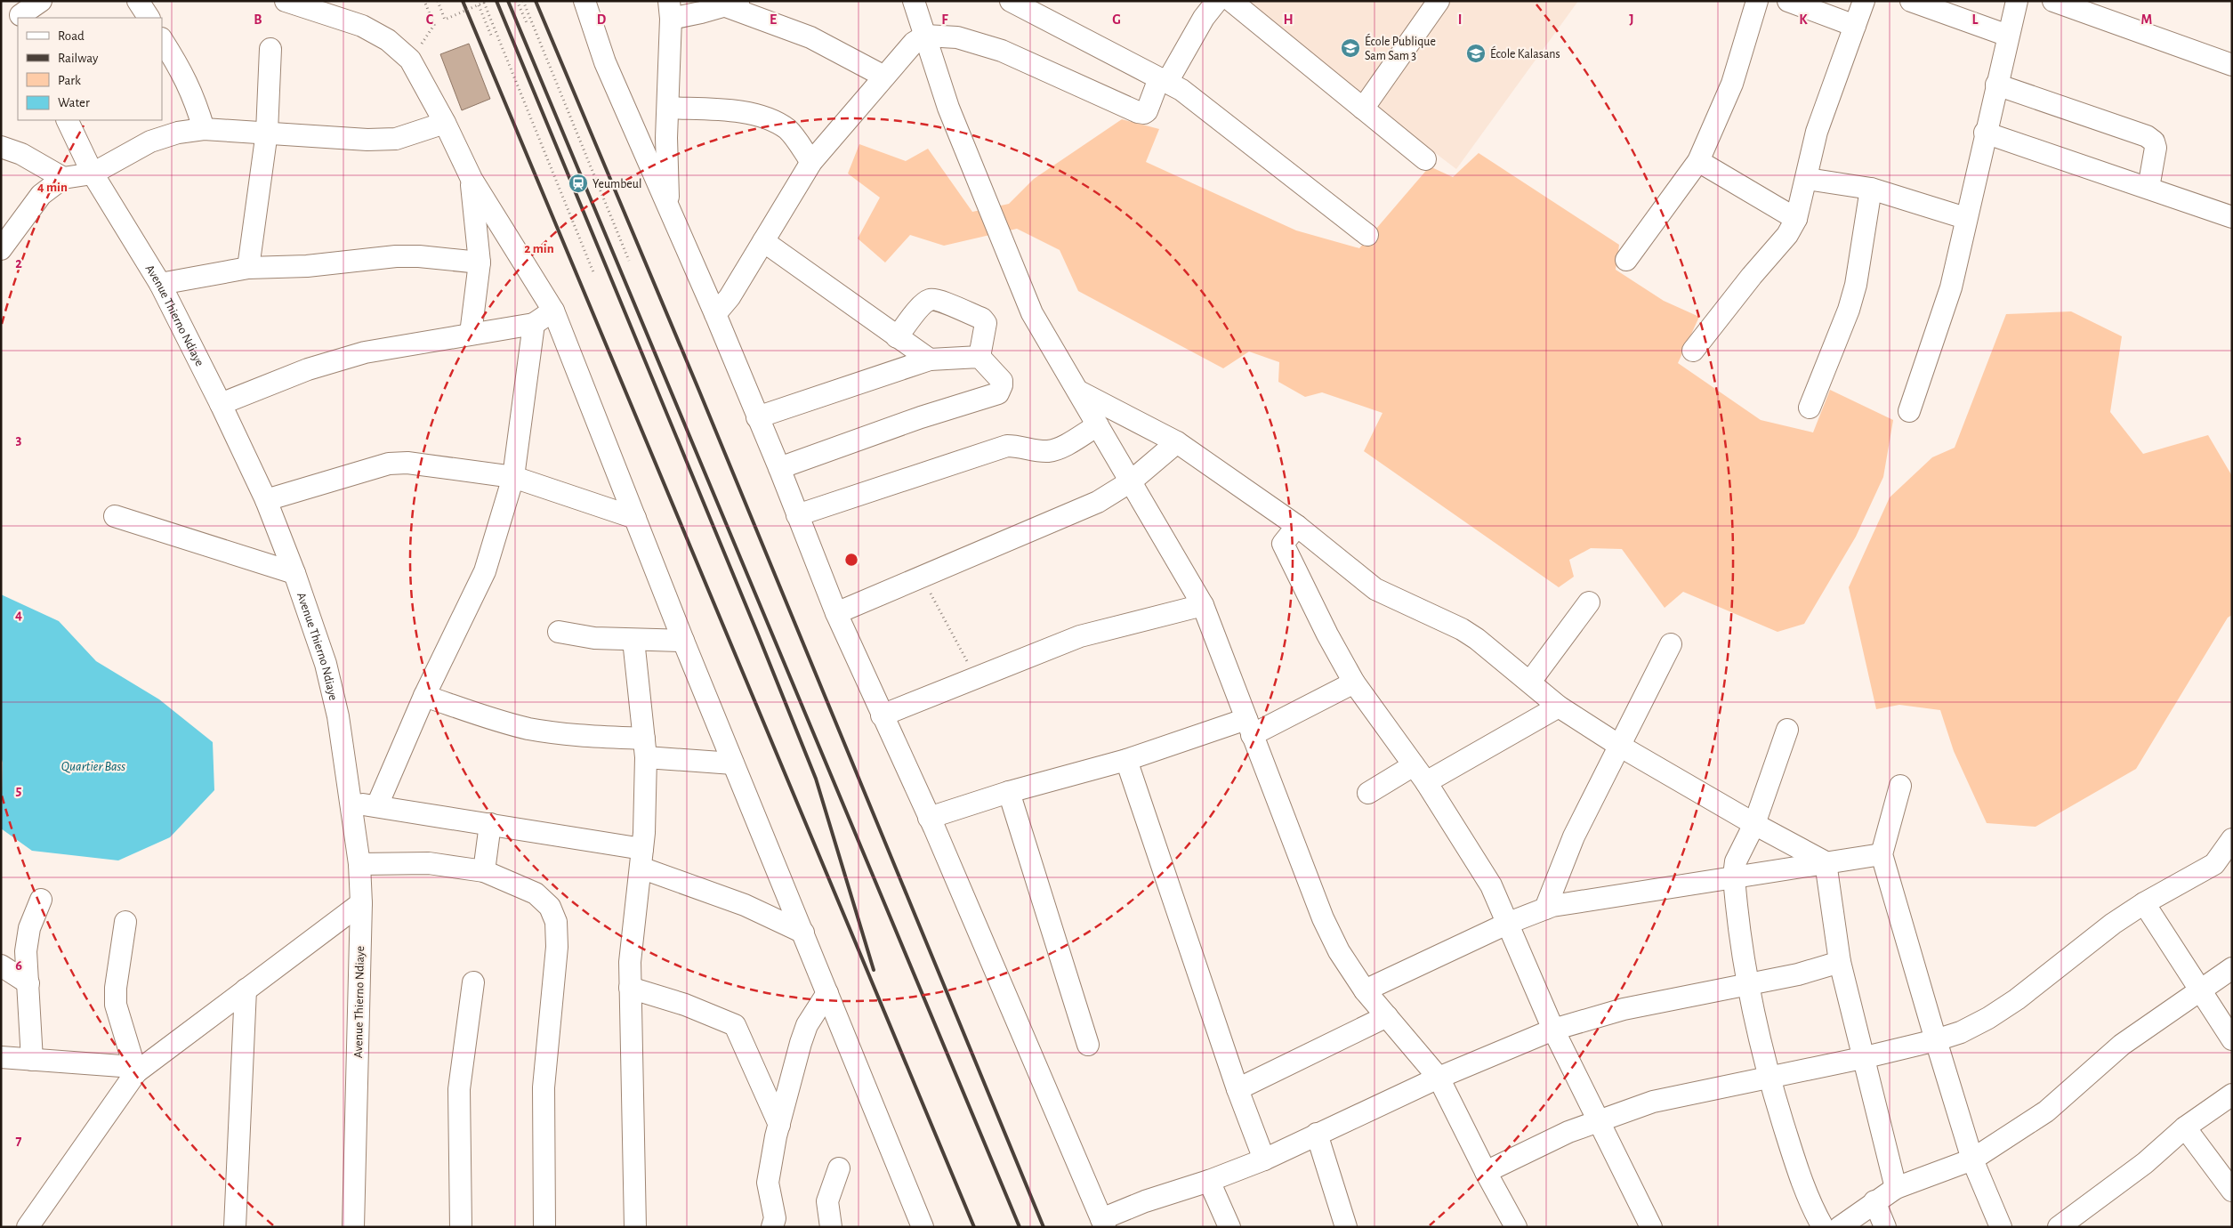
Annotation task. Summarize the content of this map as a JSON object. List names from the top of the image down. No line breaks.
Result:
{"streets":{"street":["Avenue Thierno Ndiaye"]},"water":["Quartier Bass"],"places":{"school or university":["École Publique Sam Sam 3","École Kalasans"],"station":["Yeumbeul"]},"legend":["Road","Railway","Park","Water"],"grid":{"columns":["B","C","D","E","F","G","H","I","J","K","L","M"],"rows":["2","3","4","5","6","7"]},"rings":["4 min","2 min"]}
